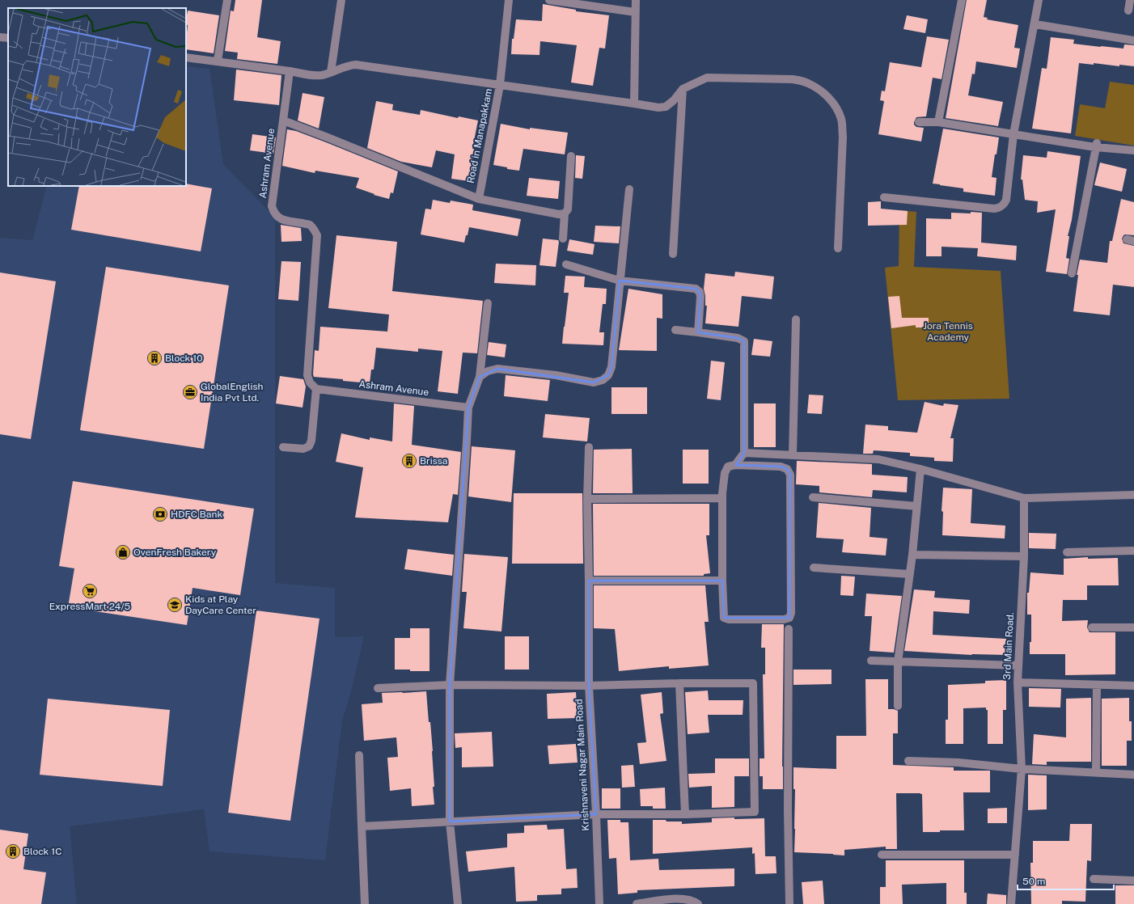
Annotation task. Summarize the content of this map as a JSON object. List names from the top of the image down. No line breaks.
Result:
{"streets":{"street":["Road in Manapakkam","Ashram Avenue","3rd Main Road.","Krishnaveni Nagar Main Road"]},"crossings":[["Road in Manapakkam","Ashram Avenue"]],"parks":["Jora Tennis Academy"],"places":{"building":["Block 10","Brissa","Block 1C"],"office":["GlobalEnglish India Pvt Ltd."],"bank":["HDFC Bank"],"shop":["OvenFresh Bakery"],"supermarket":["ExpressMart 24/5"],"school or university":["Kids at Play DayCare Center"]},"scale_bar":"50 m"}
